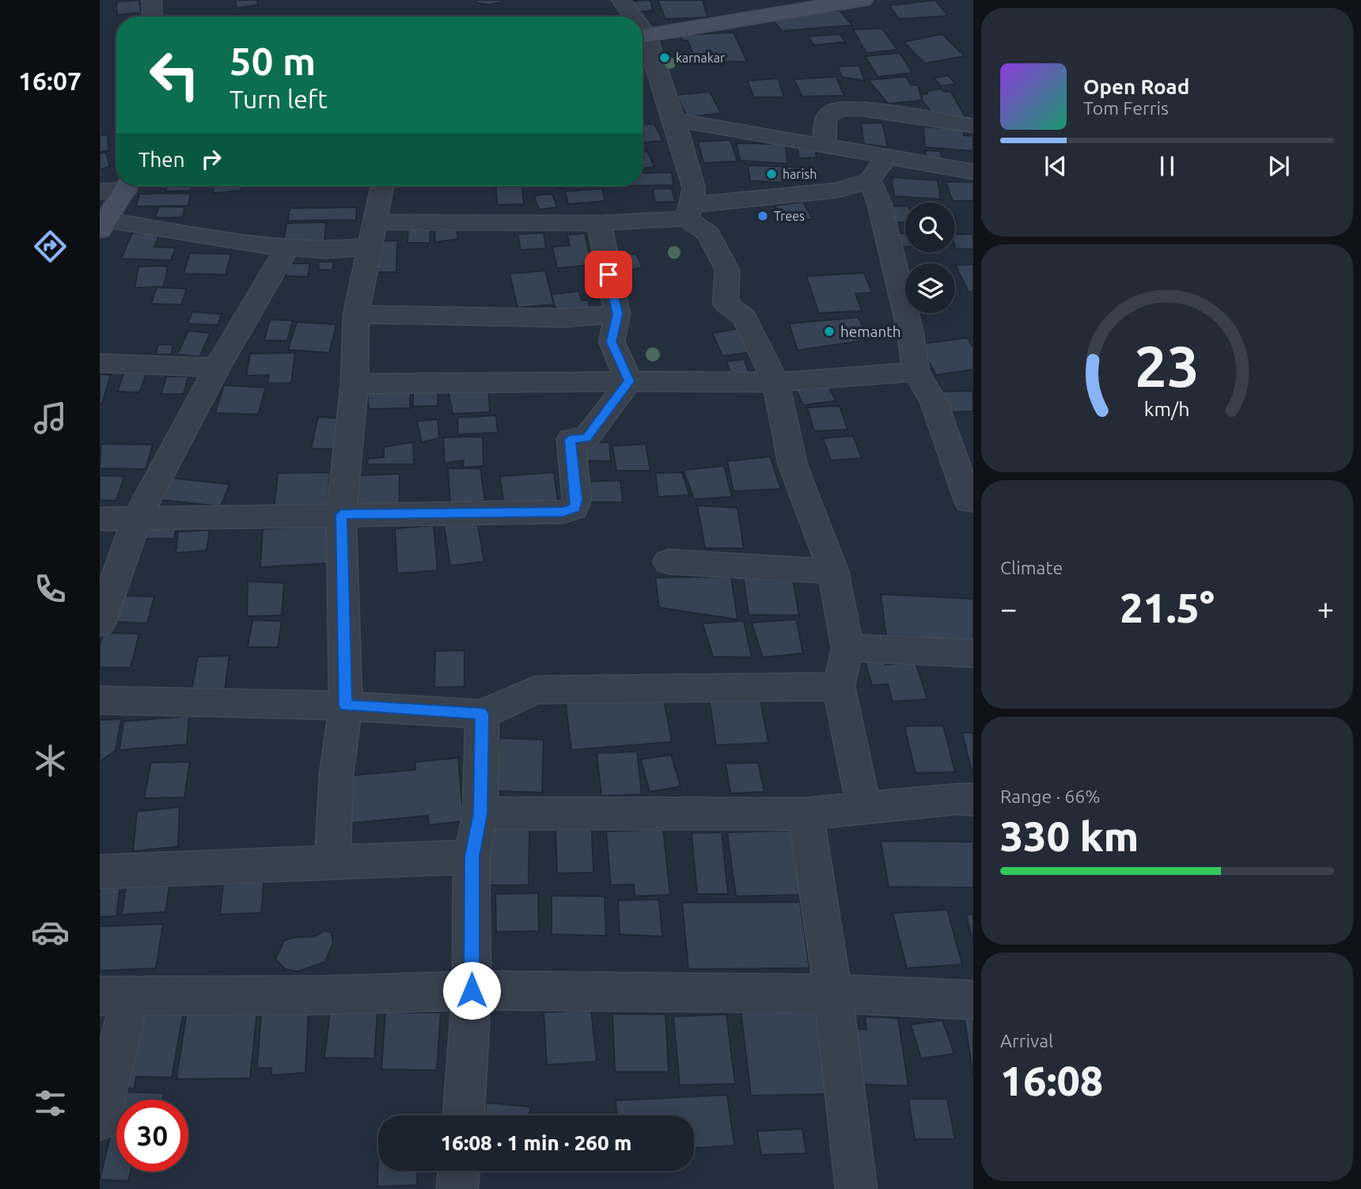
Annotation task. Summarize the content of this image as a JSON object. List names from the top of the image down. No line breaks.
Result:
{"places":["karnakar","harish","Trees","hemanth"],"page":{"tabs":"16:07","turn":["50 m","Turn left"],"song":["Open Road","Tom Ferris"],"then":"Then","tile":["Climate",["Range · 66%","330 km"],["Arrival","16:08"]],"heat":["−","21.5°","+"],"limit":"30","trip":"16:08 · 1 min · 260 m","gauge":["23","km/h"]}}
